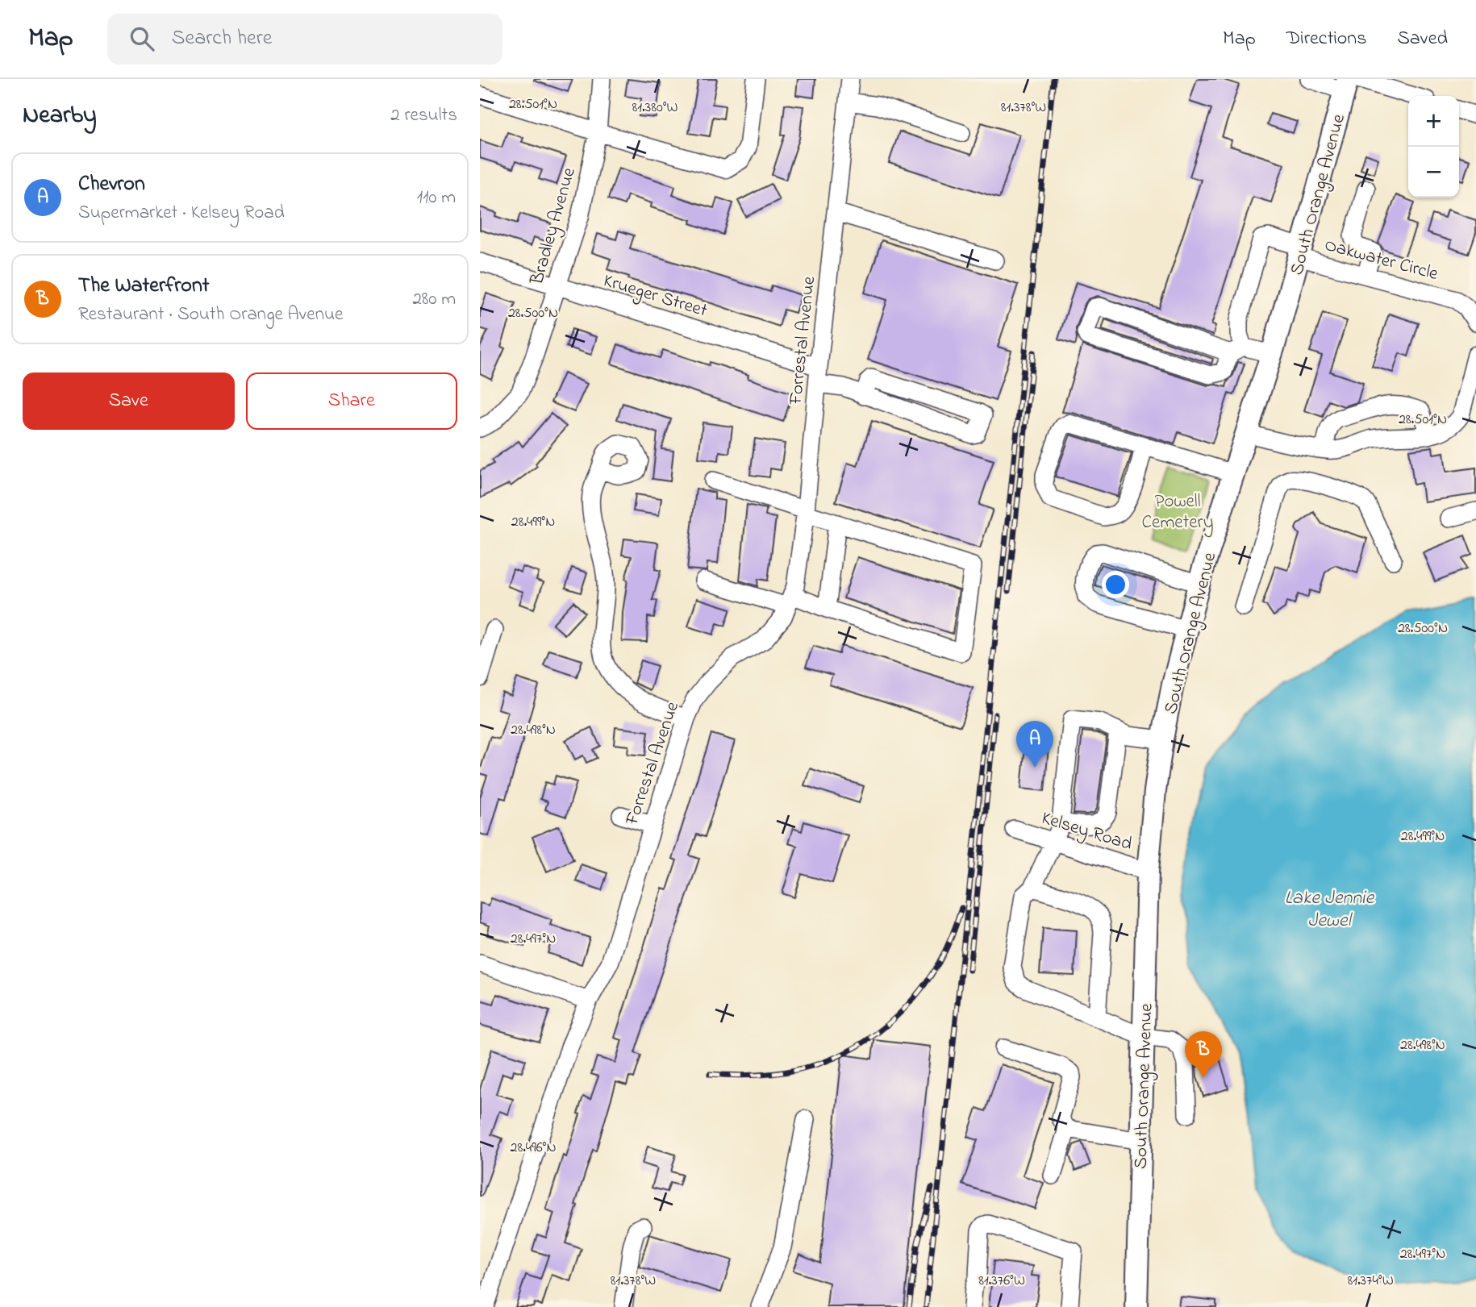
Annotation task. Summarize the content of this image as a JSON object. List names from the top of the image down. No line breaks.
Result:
{"streets":{"main road":["South Orange Avenue"],"street":["Bradley Avenue","Oakwater Circle","Krueger Street","Forrestal Avenue","Kelsey Road"]},"crossings":[["South Orange Avenue","Oakwater Circle"],["South Orange Avenue","Kelsey Road"],["Bradley Avenue","Krueger Street"],["Krueger Street","Forrestal Avenue"]],"water":["Lake Jennie Jewel"],"parks":["Powell Cemetery"],"page":{"header":"Map","search":"Search here","nav":["Map","Directions","Saved"],"heading":["Nearby","2 results"],"map_buttons":["+","−"],"list":[{"mark":"A","name":"Chevron","note":"Supermarket · Kelsey Road","value":"110 m"},{"mark":"B","name":"The Waterfront","note":"Restaurant · South Orange Avenue","value":"280 m"}],"buttons":["Save","Share"],"pins":["A","B"]},"coordinates":["28.501°N","81.380°W","81.378°W","28.500°N","28.499°N","28.498°N","28.497°N","28.496°N","81.374°W","81.376°W"]}
